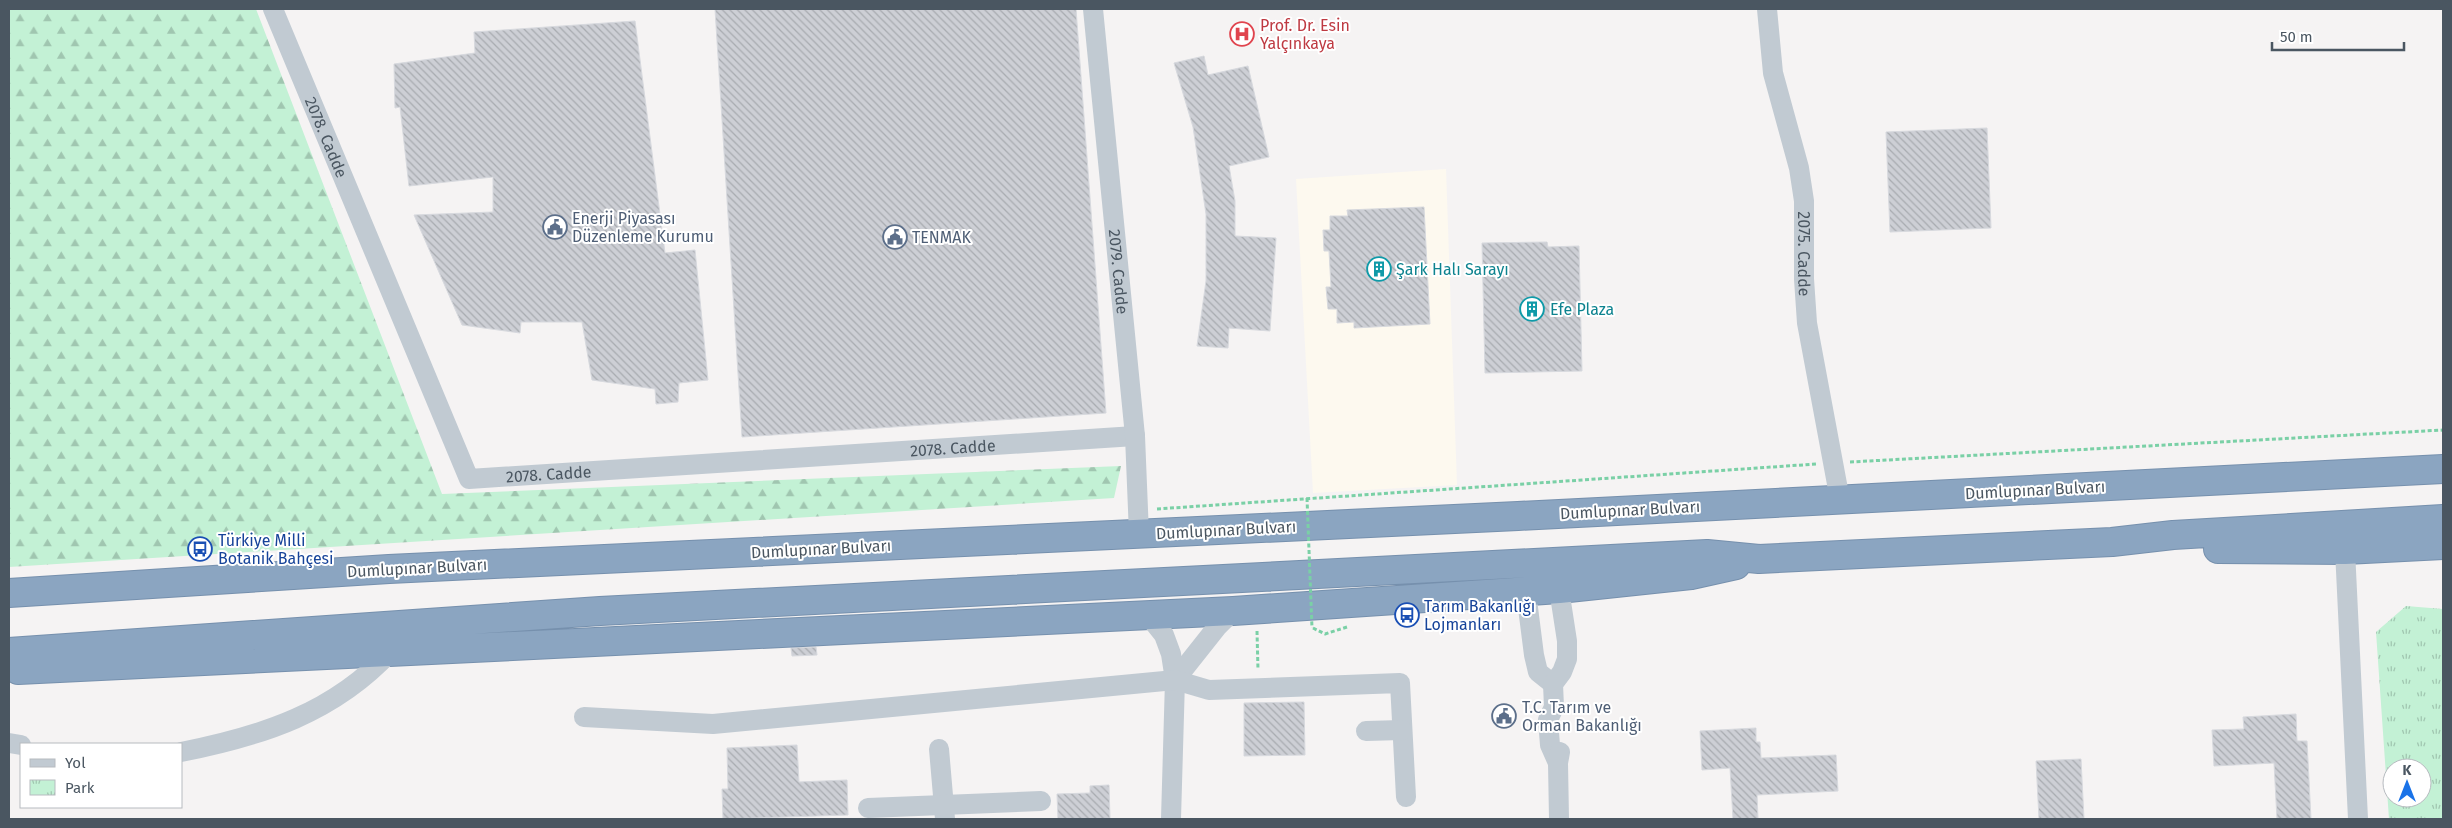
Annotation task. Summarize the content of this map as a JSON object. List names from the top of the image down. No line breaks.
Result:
{"streets":{"highway":["Dumlupınar Bulvarı"],"street":["2078. Cadde","2075. Cadde","2079. Cadde"]},"crossings":[["2078. Cadde","2079. Cadde"],["2075. Cadde","Dumlupınar Bulvarı"],["2079. Cadde","Dumlupınar Bulvarı"]],"places":{"hospital":["Prof. Dr. Esin Yalçınkaya"],"public building":["Enerji Piyasası Düzenleme Kurumu","TENMAK","T.C. Tarım ve Orman Bakanlığı"],"building":["Şark Halı Sarayı","Efe Plaza"],"bus stop":["Türkiye Milli Botanik Bahçesi","Tarım Bakanlığı Lojmanları"]},"legend":["Yol","Park"],"scale_bar":"50 m","north":"top"}
